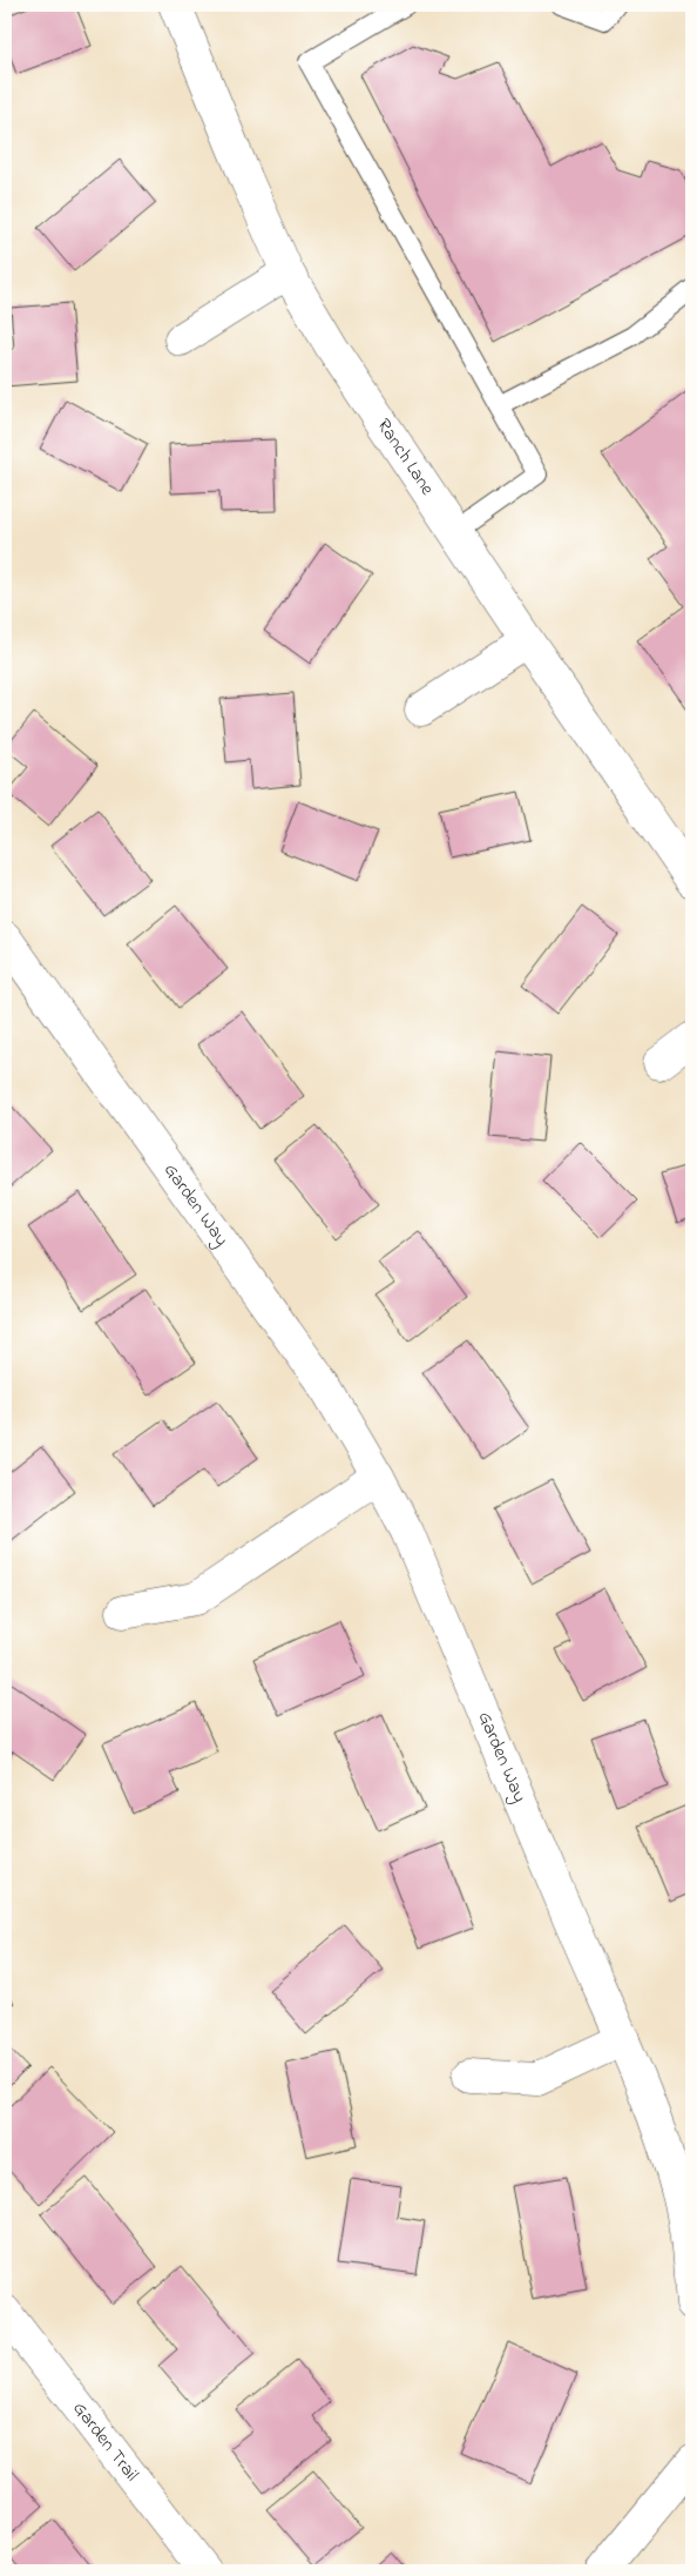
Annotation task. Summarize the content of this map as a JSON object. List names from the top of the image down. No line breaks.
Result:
{"streets":{"street":["Ranch Lane","Garden Way","Garden Trail"]}}
